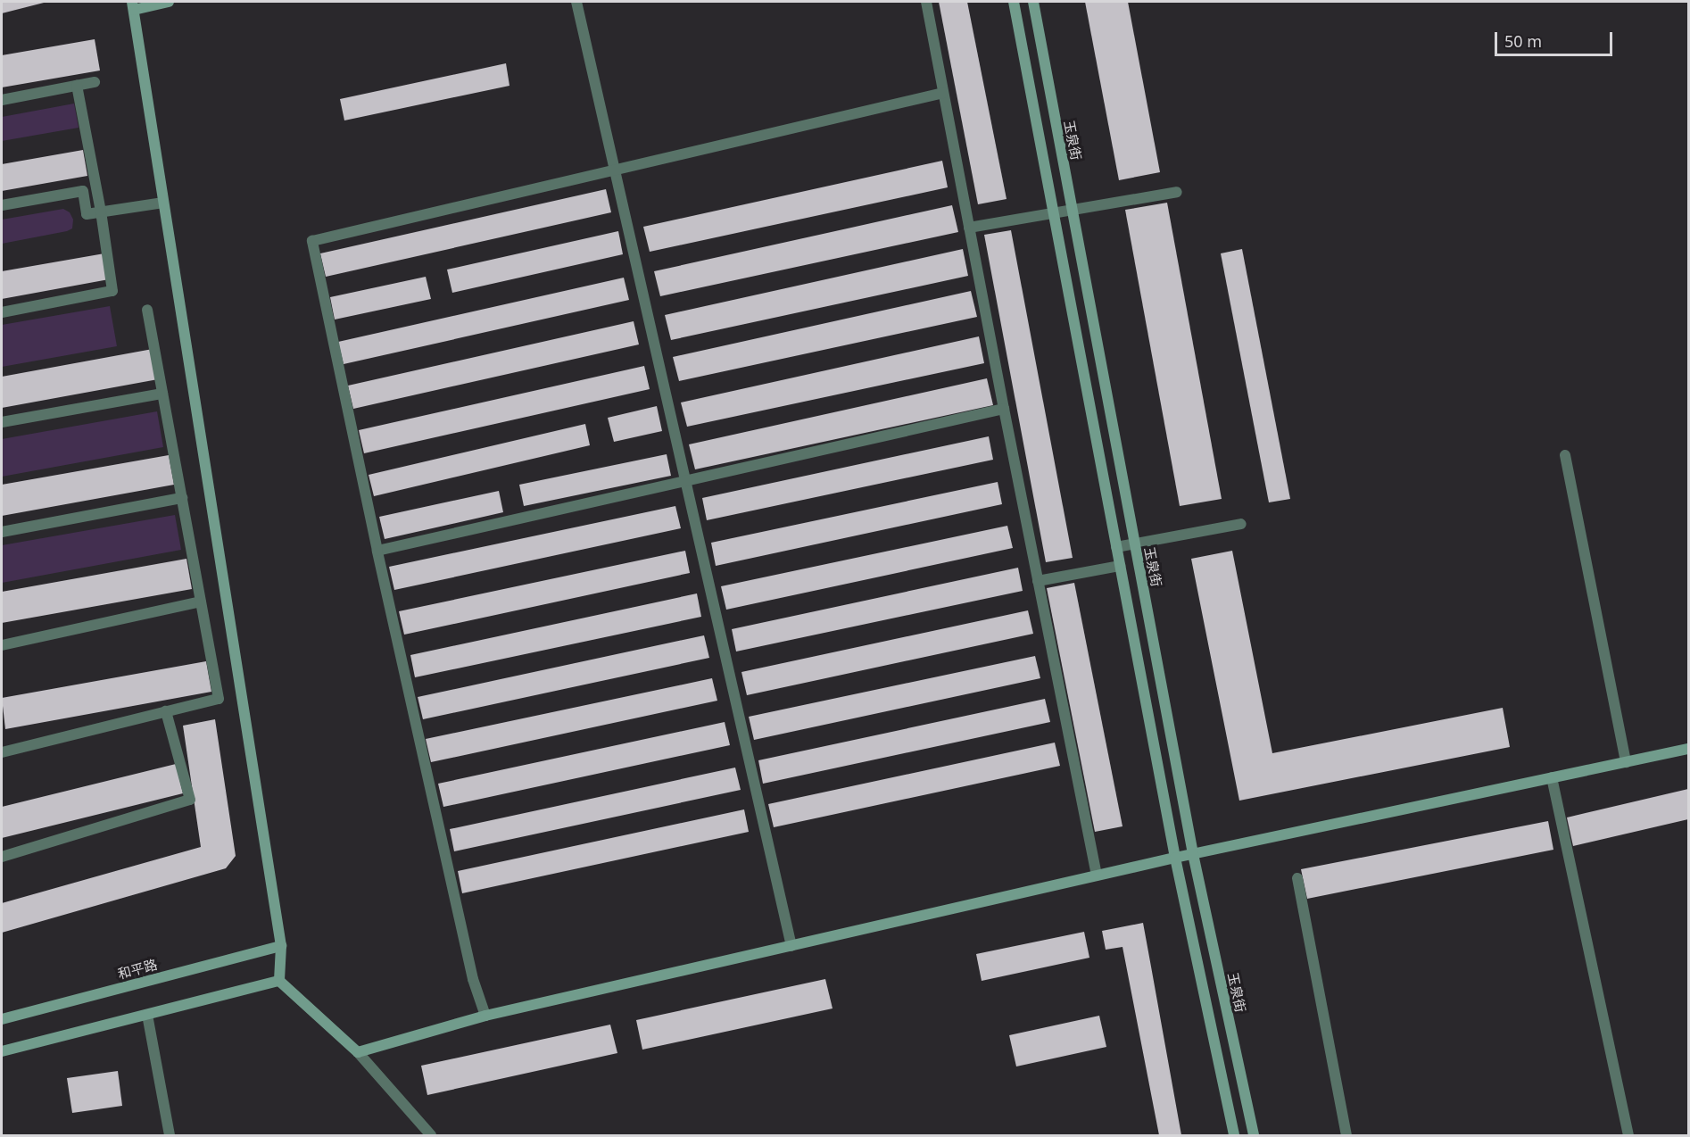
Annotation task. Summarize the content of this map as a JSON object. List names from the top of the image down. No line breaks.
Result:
{"streets":{"street":["玉泉街","和平路"]},"scale_bar":"50 m"}
